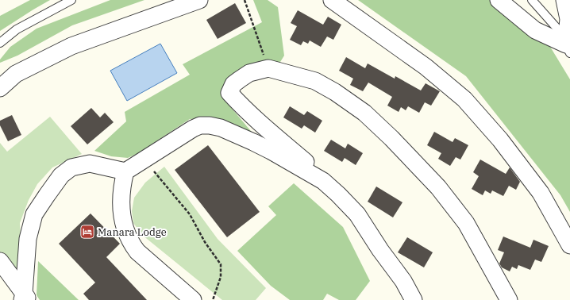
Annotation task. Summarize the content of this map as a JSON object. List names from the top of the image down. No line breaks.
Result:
{"places":{"hotel":["Manara Lodge"]}}
